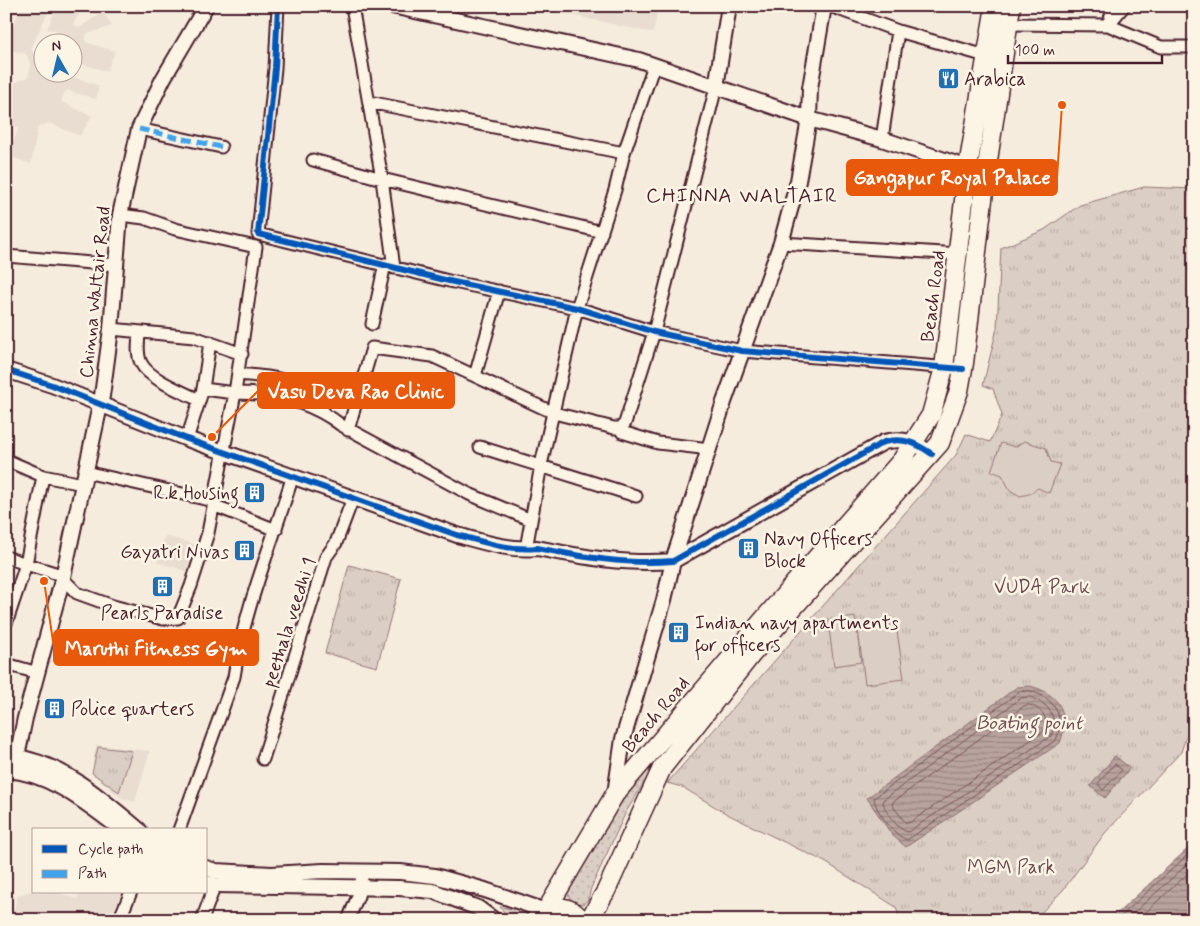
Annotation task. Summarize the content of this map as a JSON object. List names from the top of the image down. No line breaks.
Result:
{"streets":{"main road":["Beach Road"],"street":["Chinna Waltair Road","peethala veedhi 1"]},"districts":["CHINNA WALTAIR"],"water":["Boating point"],"parks":["VUDA Park","MGM Park"],"places":{"restaurant":["Arabica"],"other":["Gangapur Royal Palace","Vasu Deva Rao Clinic","Maruthi Fitness Gym"],"building":["R.k Housing","Navy Officers Block","Gayatri Nivas","Pearls Paradise","Indian navy apartments for officers","Police quarters"]},"legend":["Cycle path","Path"],"scale_bar":"100 m","north":"top"}
